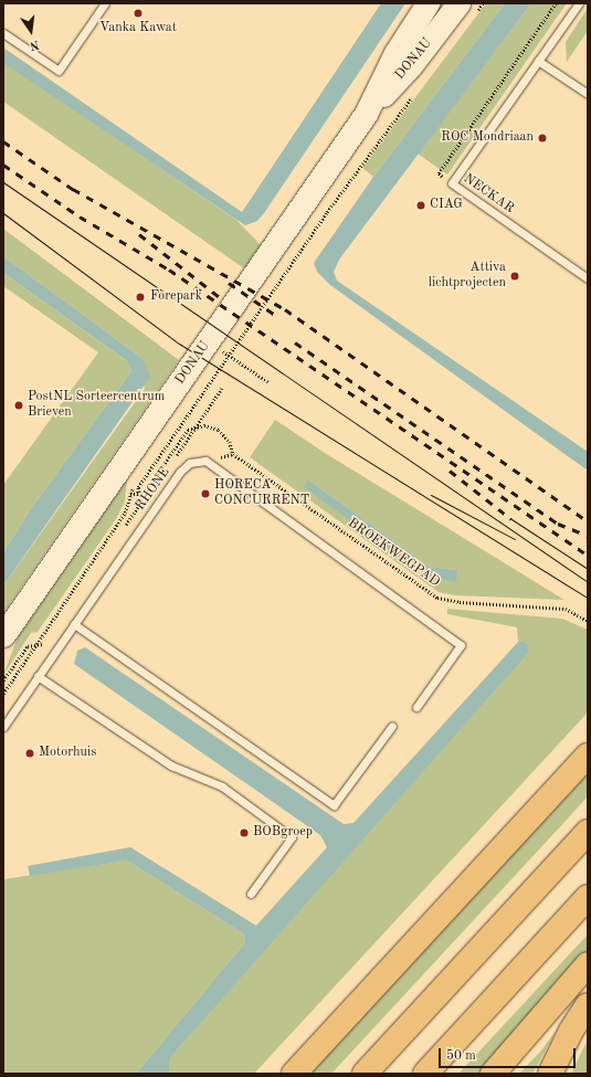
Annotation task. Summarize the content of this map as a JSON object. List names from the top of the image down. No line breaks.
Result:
{"streets":{"main road":["DONAU"],"lane":["NECKAR","RHONE"],"path":["BROEKWEGPAD"]},"places":["Vanka Kawat","ROC Mondriaan","CIAG","Attiva lichtprojecten","Forepark","PostNL Sorteercentrum Brieven","HORECA CONCURRENT","Motorhuis","BOBgroep"],"scale_bar":"50 m","north":"bottom"}
